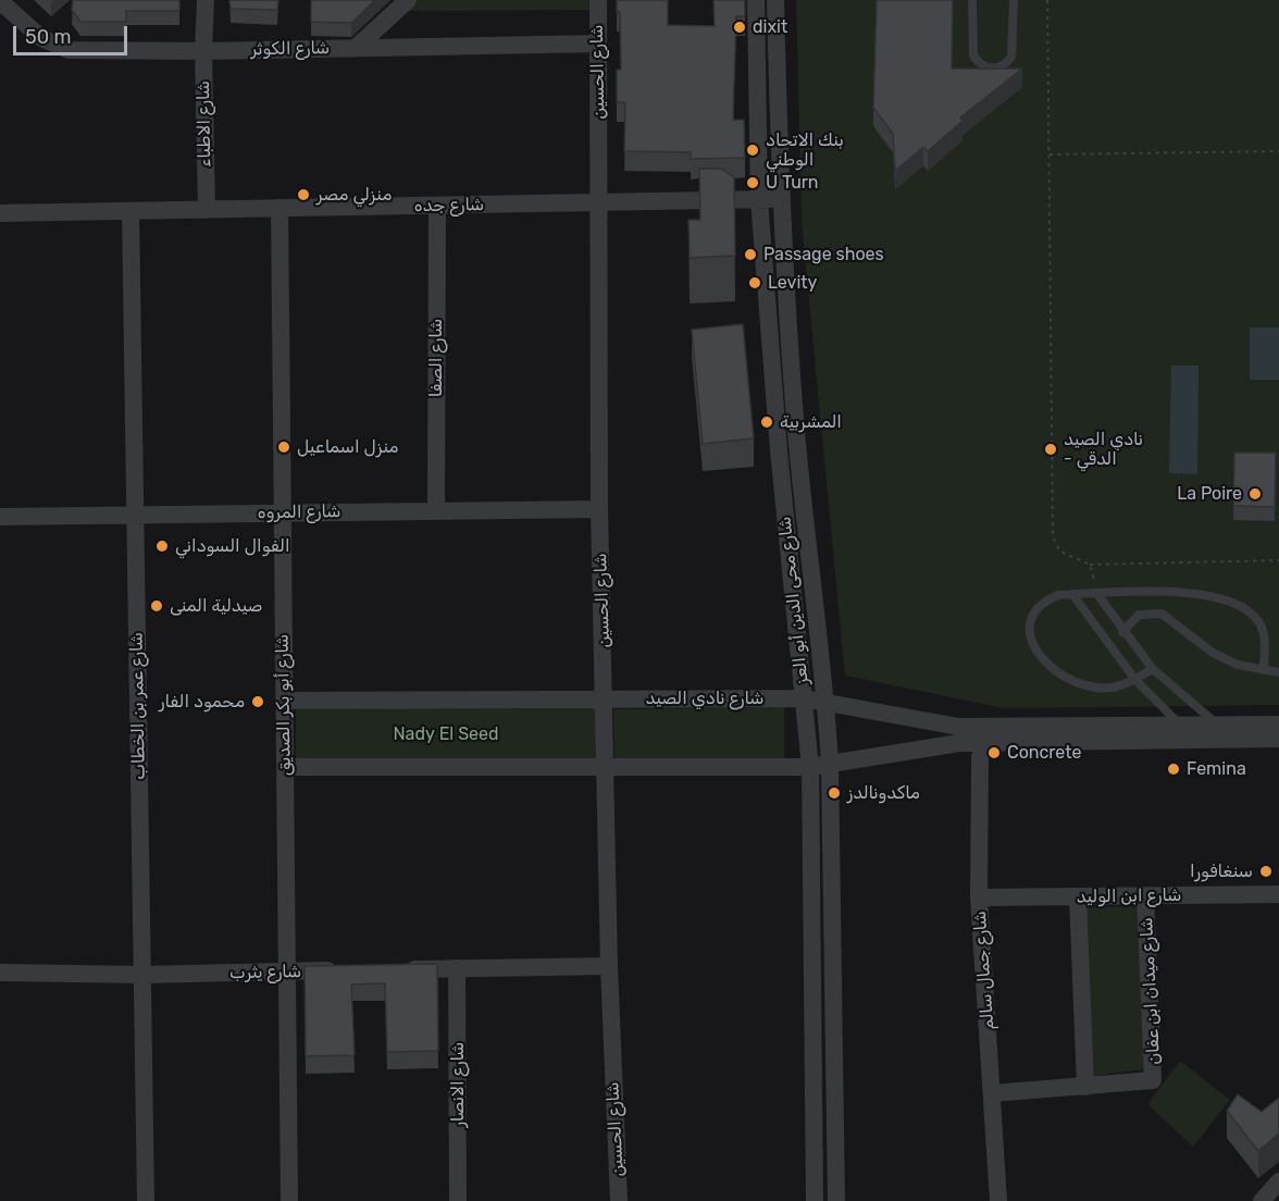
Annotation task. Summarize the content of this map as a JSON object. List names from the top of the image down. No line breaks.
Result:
{"streets":{"street":["شارع الكوثر","شارع الحسين","شارع الاطباء","شارع جده","شارع الصفا","شارع المروه","شارع محى الدين أبو العز","شارع نادي الصيد","شارع أبو بكر الصديق","شارع عمر بن الخطاب","شارع ابن الوليد","شارع جمال سالم","شارع يثرب","شارع ميدان ابن عفان","شارع الانصار"]},"crossings":[["شارع الكوثر","شارع الحسين"],["شارع الكوثر","شارع الاطباء"],["شارع الحسين","شارع جده"],["شارع الحسين","شارع المروه"],["شارع الحسين","شارع نادي الصيد"],["شارع الاطباء","شارع جده"],["شارع جده","شارع الصفا"],["شارع جده","شارع محى الدين أبو العز"],["شارع جده","شارع أبو بكر الصديق"],["شارع جده","شارع عمر بن الخطاب"],["شارع الصفا","شارع المروه"],["شارع المروه","شارع أبو بكر الصديق"],["شارع المروه","شارع عمر بن الخطاب"],["شارع محى الدين أبو العز","شارع نادي الصيد"],["شارع نادي الصيد","شارع أبو بكر الصديق"],["شارع أبو بكر الصديق","شارع يثرب"],["شارع عمر بن الخطاب","شارع يثرب"],["شارع ابن الوليد","شارع جمال سالم"],["شارع ابن الوليد","شارع ميدان ابن عفان"],["شارع جمال سالم","شارع ميدان ابن عفان"]],"parks":["Nady El Seed"],"places":["dixit","بنك الاتحاد الوطني","U Turn","منزلي مصر","Passage shoes","Levity","المشربية","منزل اسماعيل","نادي الصيد - الدقي","La Poire","الفوال السوداني","صيدلية المنى","محمود الفار","Concrete","Femina","ماكدونالدز","سنغافورا"],"scale_bar":"50 m"}
